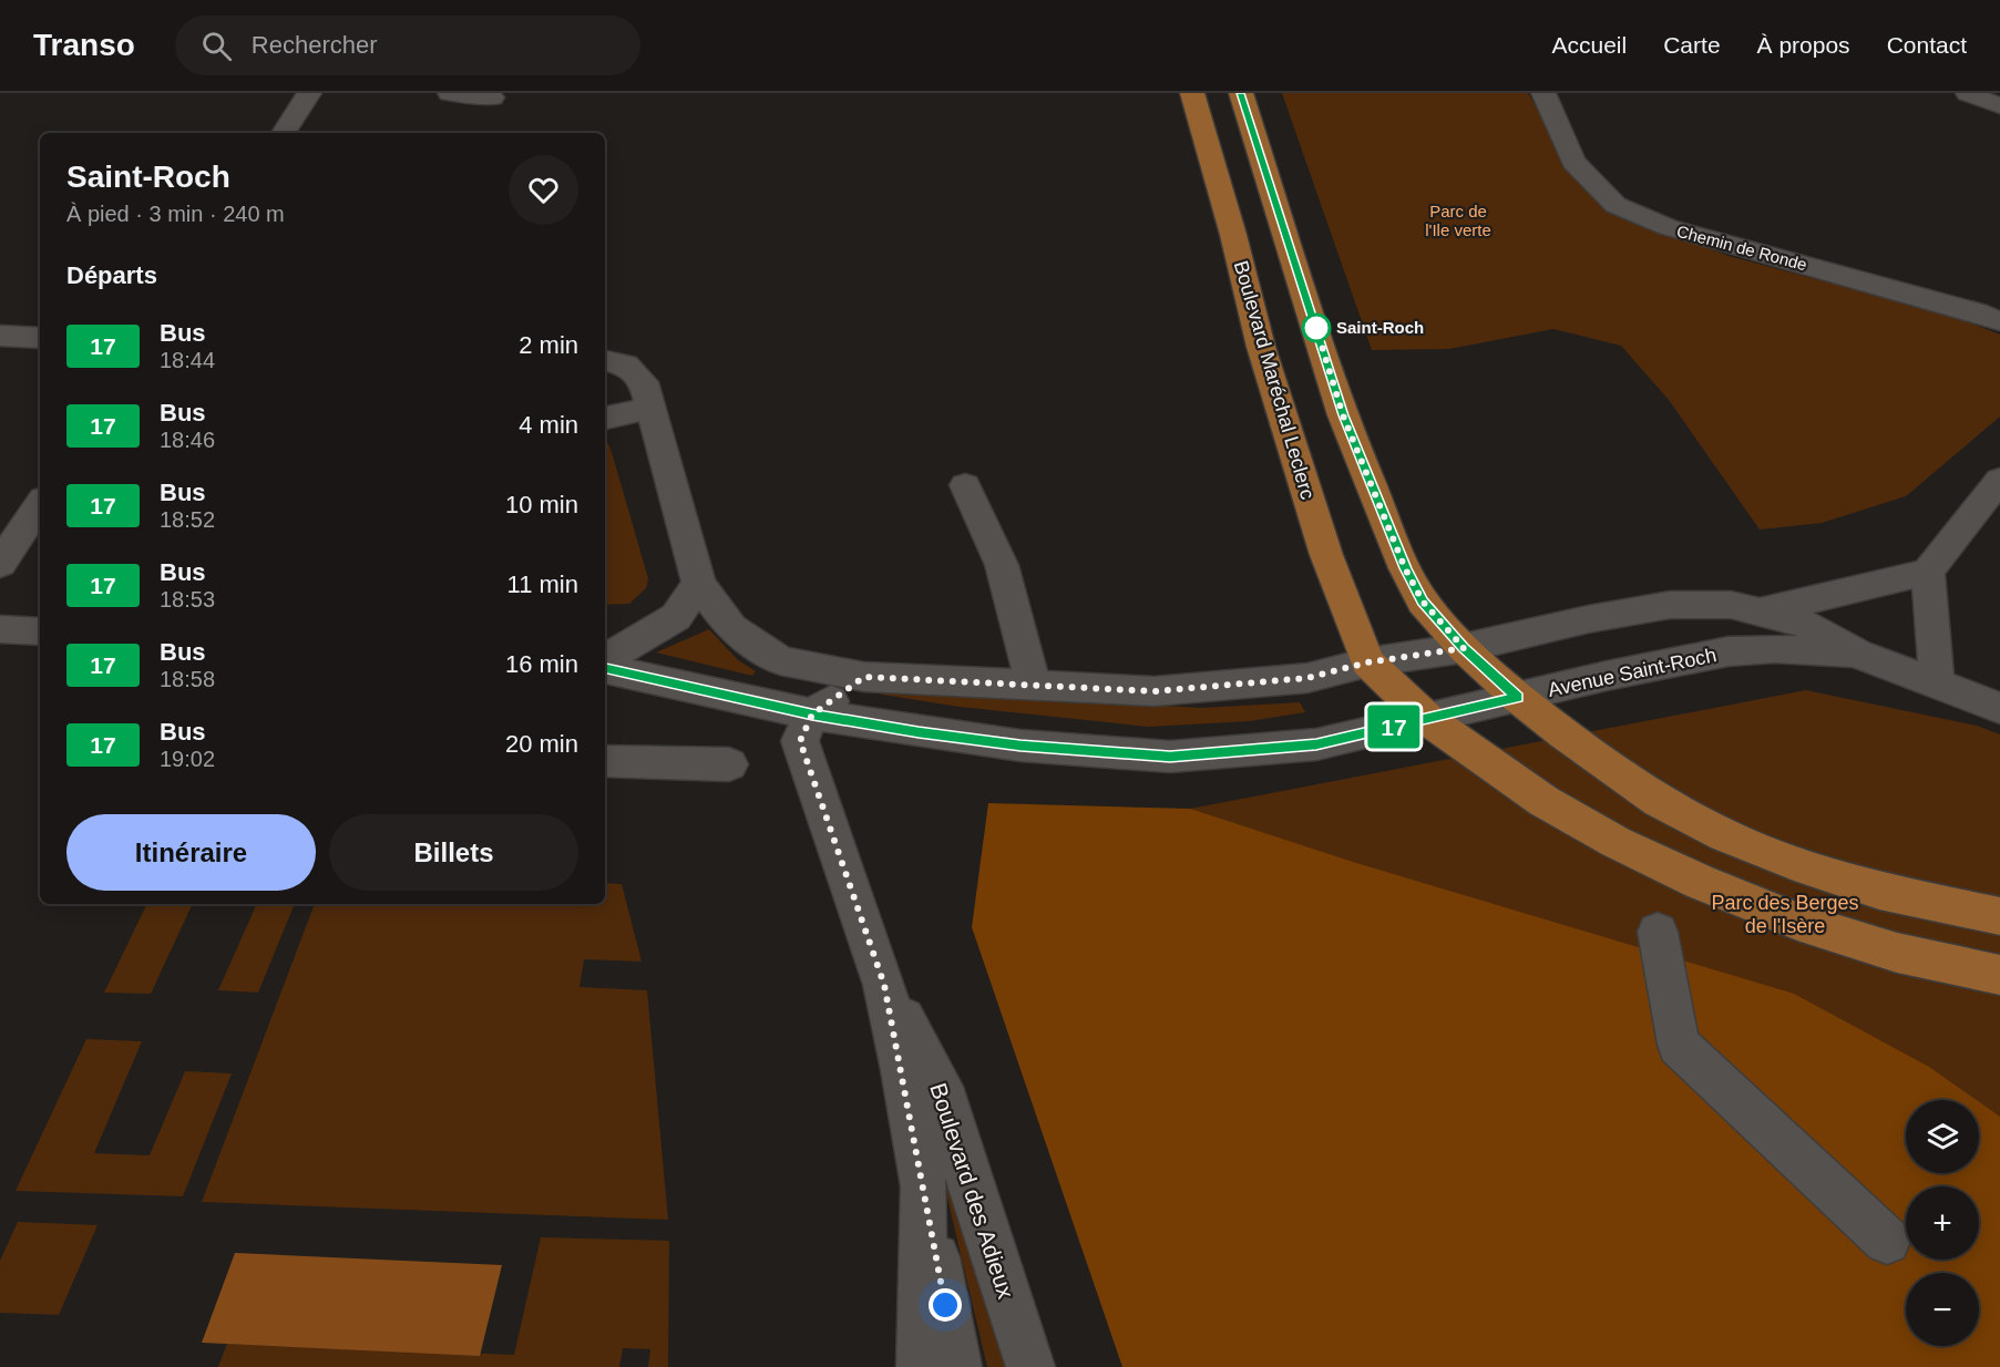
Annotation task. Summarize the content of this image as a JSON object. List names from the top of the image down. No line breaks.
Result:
{"streets":{"main road":["Boulevard Maréchal Leclerc"],"street":["Chemin de Ronde","Avenue Saint-Roch","Boulevard des Adieux"]},"crossings":[["Avenue Saint-Roch","Boulevard des Adieux"]],"parks":["Parc de l'Ile verte","Parc des Berges de l'Isère"],"places":["Saint-Roch"],"lines":["bus line 17"],"page":{"header":"Transo","search":"Rechercher","nav":["Accueil","Carte","À propos","Contact"],"on_map":"17","heading":[["Saint-Roch","À pied · 3 min · 240 m"],"Départs"],"list":[{"mark":"17","name":"Bus","note":"18:44","value":"2 min"},{"mark":"17","name":"Bus","note":"18:46","value":"4 min"},{"mark":"17","name":"Bus","note":"18:52","value":"10 min"},{"mark":"17","name":"Bus","note":"18:53","value":"11 min"},{"mark":"17","name":"Bus","note":"18:58","value":"16 min"},{"mark":"17","name":"Bus","note":"19:02","value":"20 min"}],"buttons":["Itinéraire","Billets"],"map_buttons":["+","−"]}}
